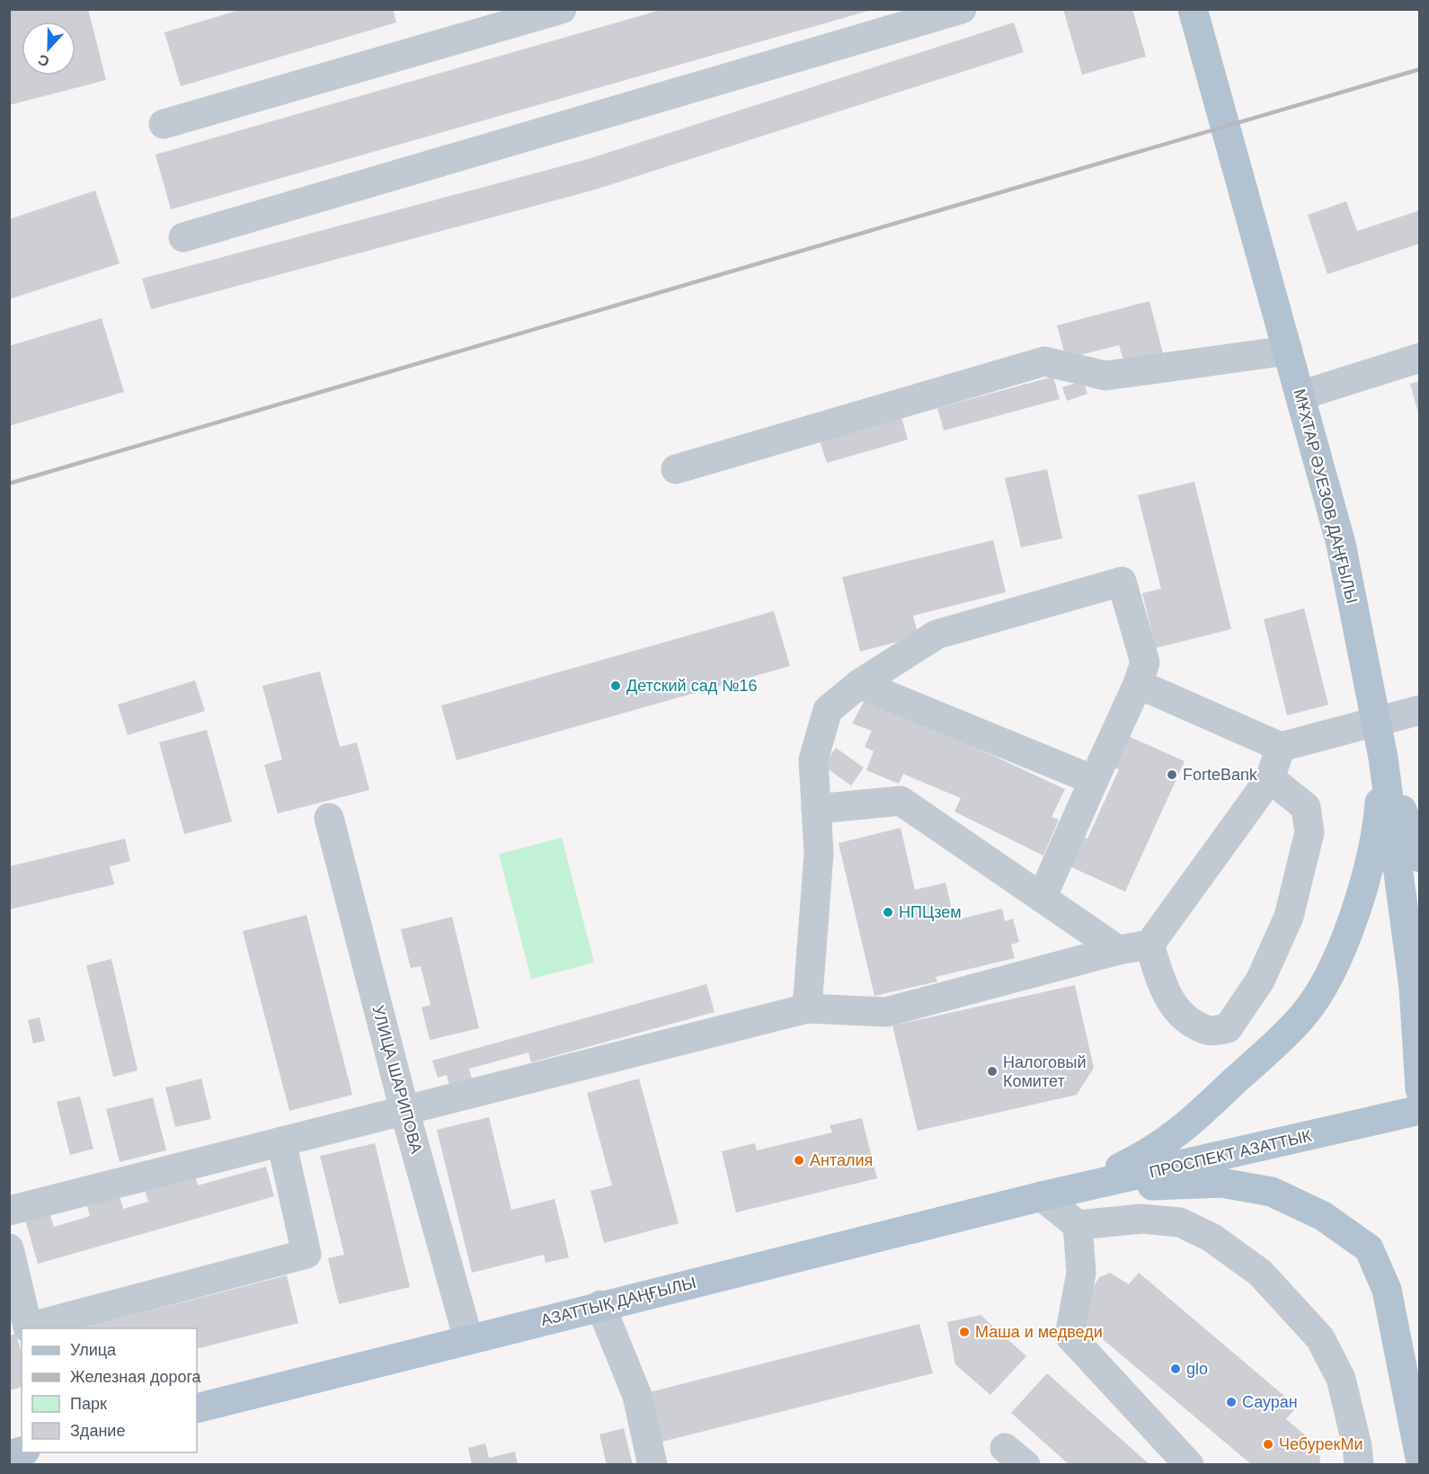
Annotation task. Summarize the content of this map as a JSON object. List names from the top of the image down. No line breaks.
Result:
{"streets":{"main road":["МҰХТАР ӘУЕЗОВ ДАҢҒЫЛЫ","ПРОСПЕКТ АЗАТТЫК","АЗАТТЫҚ ДАҢҒЫЛЫ"],"lane":["УЛИЦА ШАРИПОВА"]},"crossings":[["УЛИЦА ШАРИПОВА","АЗАТТЫҚ ДАҢҒЫЛЫ"],["ПРОСПЕКТ АЗАТТЫК","АЗАТТЫҚ ДАҢҒЫЛЫ"]],"places":["Детский сад №16","ForteBank","НПЦзем","Налоговый Комитет","Анталия","Маша и медведи","glo","Сауран","ЧебурекМи"],"legend":["Улица","Железная дорога","Парк","Здание"],"north":"bottom"}
